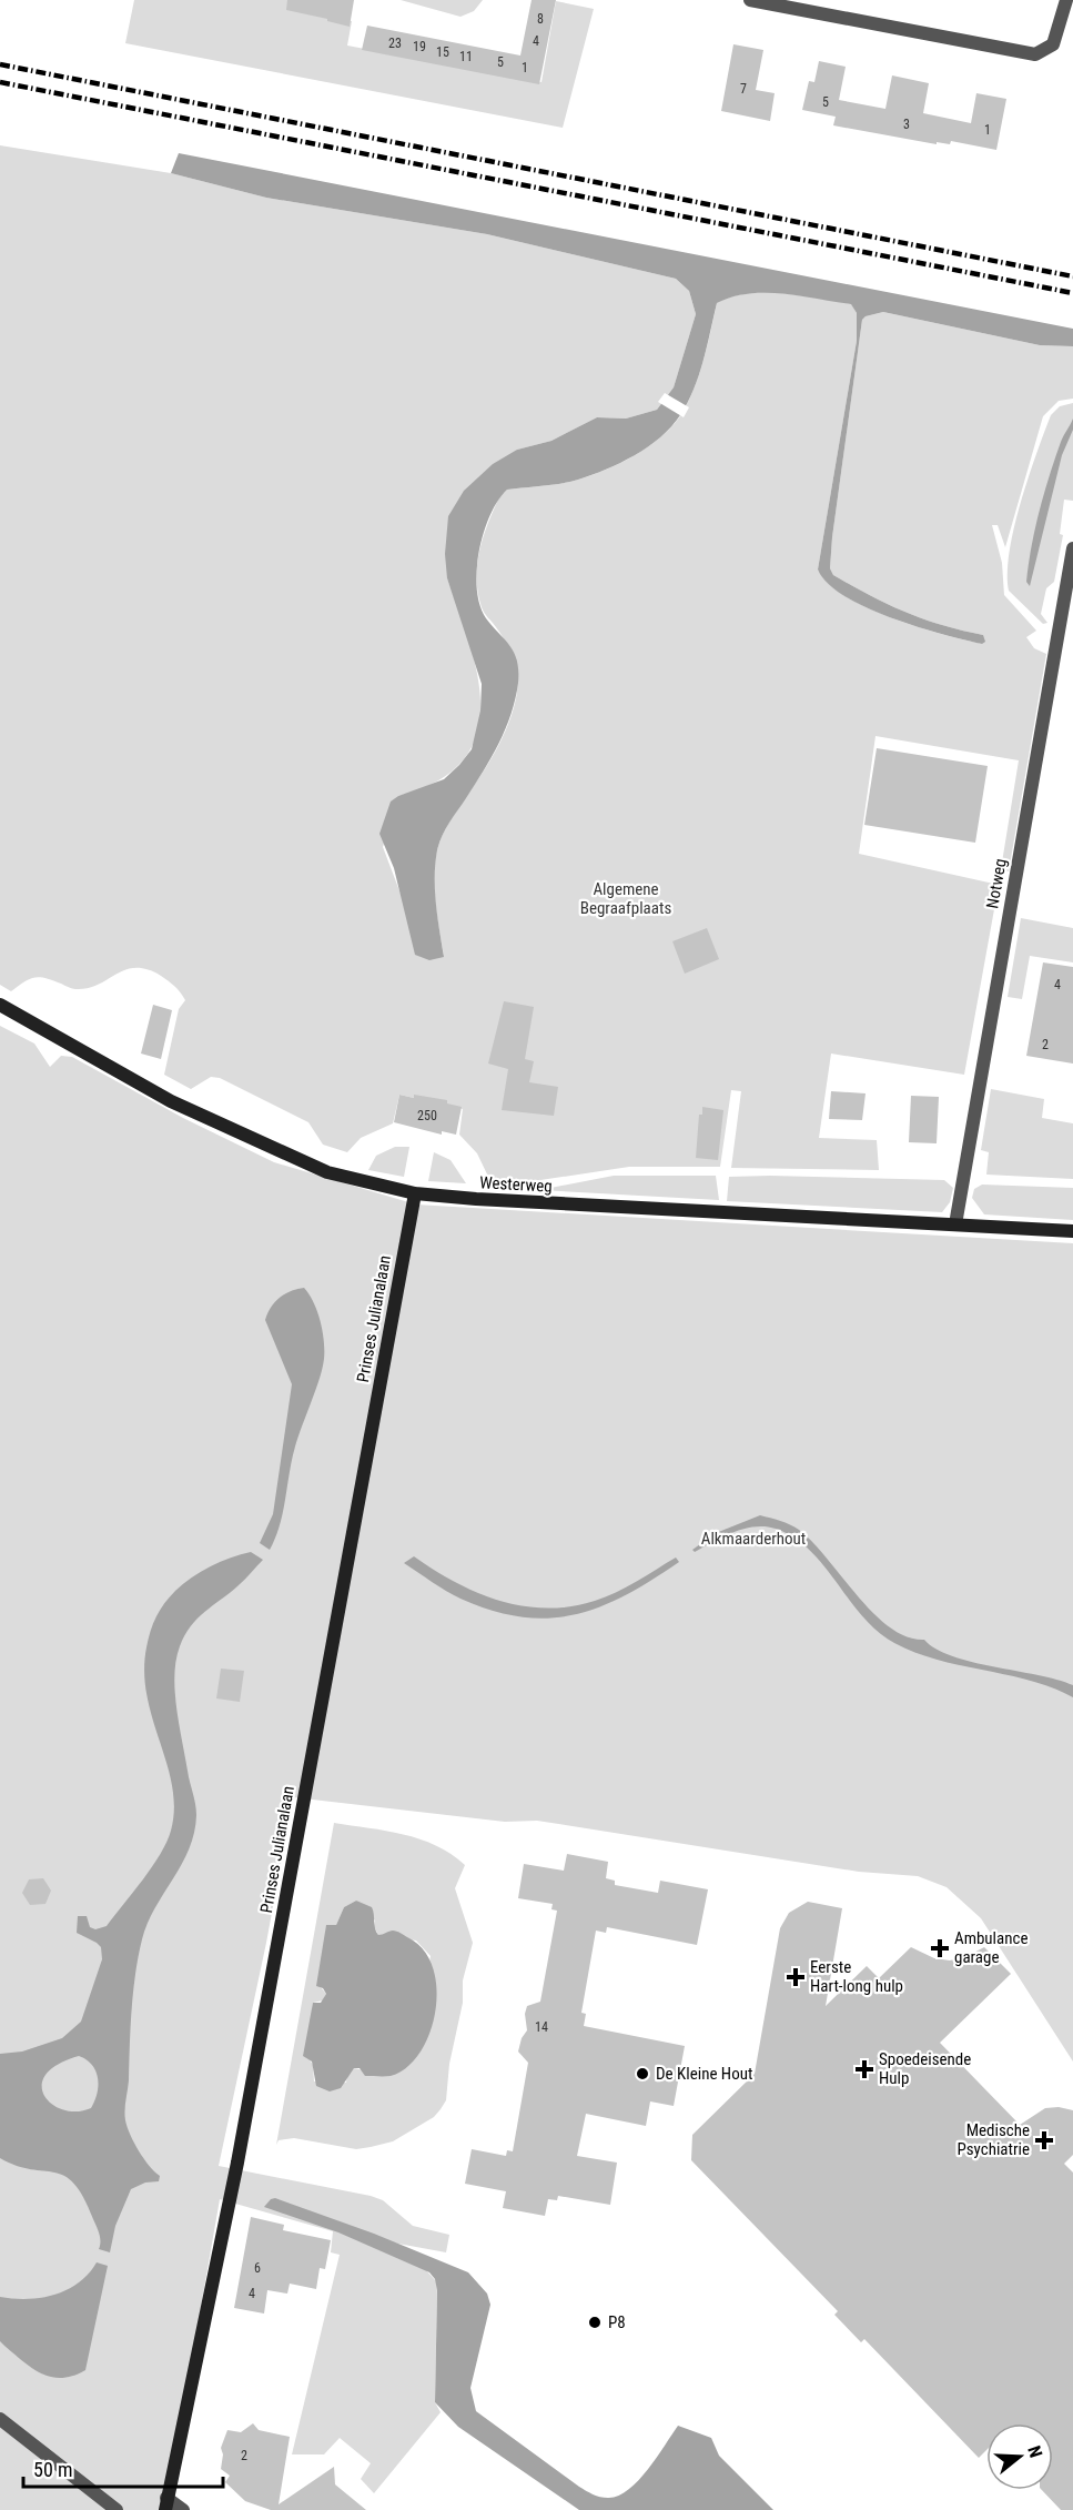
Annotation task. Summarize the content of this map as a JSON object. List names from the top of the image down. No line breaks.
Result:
{"streets":{"street":["Notweg","Westerweg","Prinses Julianalaan"]},"crossings":[["Notweg","Westerweg"],["Westerweg","Prinses Julianalaan"]],"parks":["Algemene Begraafplaats","Alkmaarderhout"],"places":{"health":["Ambulance garage","Eerste Hart-long hulp","Spoedeisende Hulp","Medische Psychiatrie"],"other":["De Kleine Hout","P8"]},"house_numbers":["8","4","23","19","15","11","5","1","7","5","3","1","4","2","250","14","6","4","2"],"scale_bar":"50 m","north":"right"}
